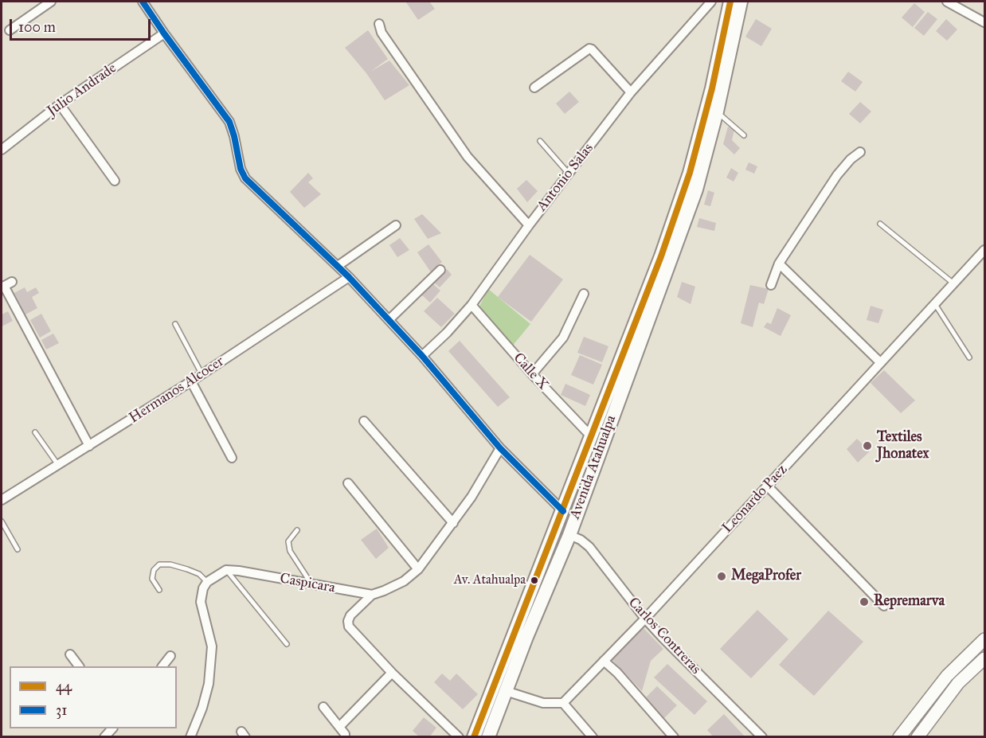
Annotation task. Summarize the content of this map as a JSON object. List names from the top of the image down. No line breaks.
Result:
{"streets":{"highway":["Avenida Atahualpa"],"street":["Julio Andrade","Antonio Salas","Calle X","Hermanos Alcocer","Leonardo Paez","Caspicara","Carlos Contreras"]},"crossings":[["Antonio Salas","Calle X"],["Calle X","Avenida Atahualpa"],["Avenida Atahualpa","Carlos Contreras"],["Leonardo Paez","Carlos Contreras"]],"places":["Textiles Jhonatex","MegaProfer","Av. Atahualpa","Repremarva"],"lines":["transit line 44","transit line 31"],"legend":["44","31"],"scale_bar":"100 m"}
